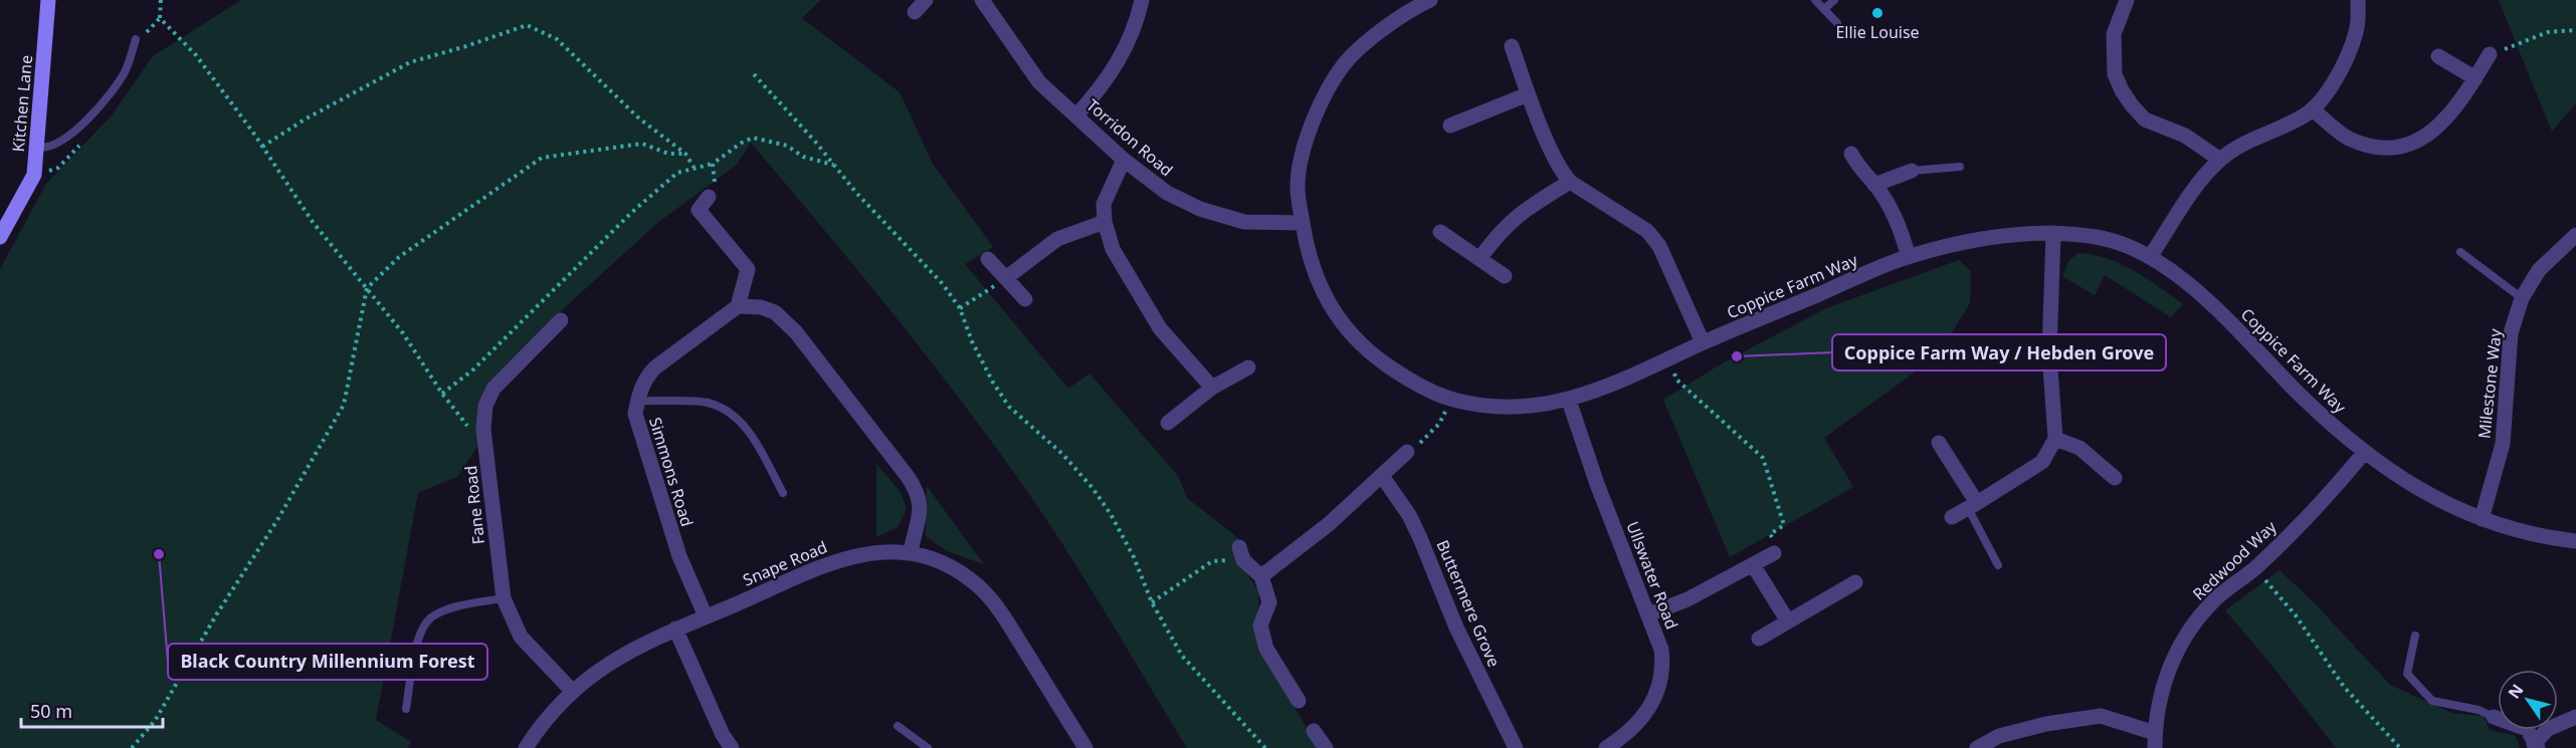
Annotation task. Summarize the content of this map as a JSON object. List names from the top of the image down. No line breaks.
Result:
{"streets":{"street":["Kitchen Lane","Torridon Road","Coppice Farm Way","Milestone Way","Simmons Road","Fane Road","Redwood Way","Snape Road","Ullswater Road","Buttermere Grove"]},"crossings":[["Torridon Road","Coppice Farm Way"],["Coppice Farm Way","Milestone Way"],["Coppice Farm Way","Redwood Way"],["Coppice Farm Way","Ullswater Road"],["Simmons Road","Snape Road"],["Fane Road","Snape Road"]],"places":["Ellie Louise","Coppice Farm Way / Hebden Grove","Black Country Millennium Forest"],"scale_bar":"50 m","north":"top left"}
